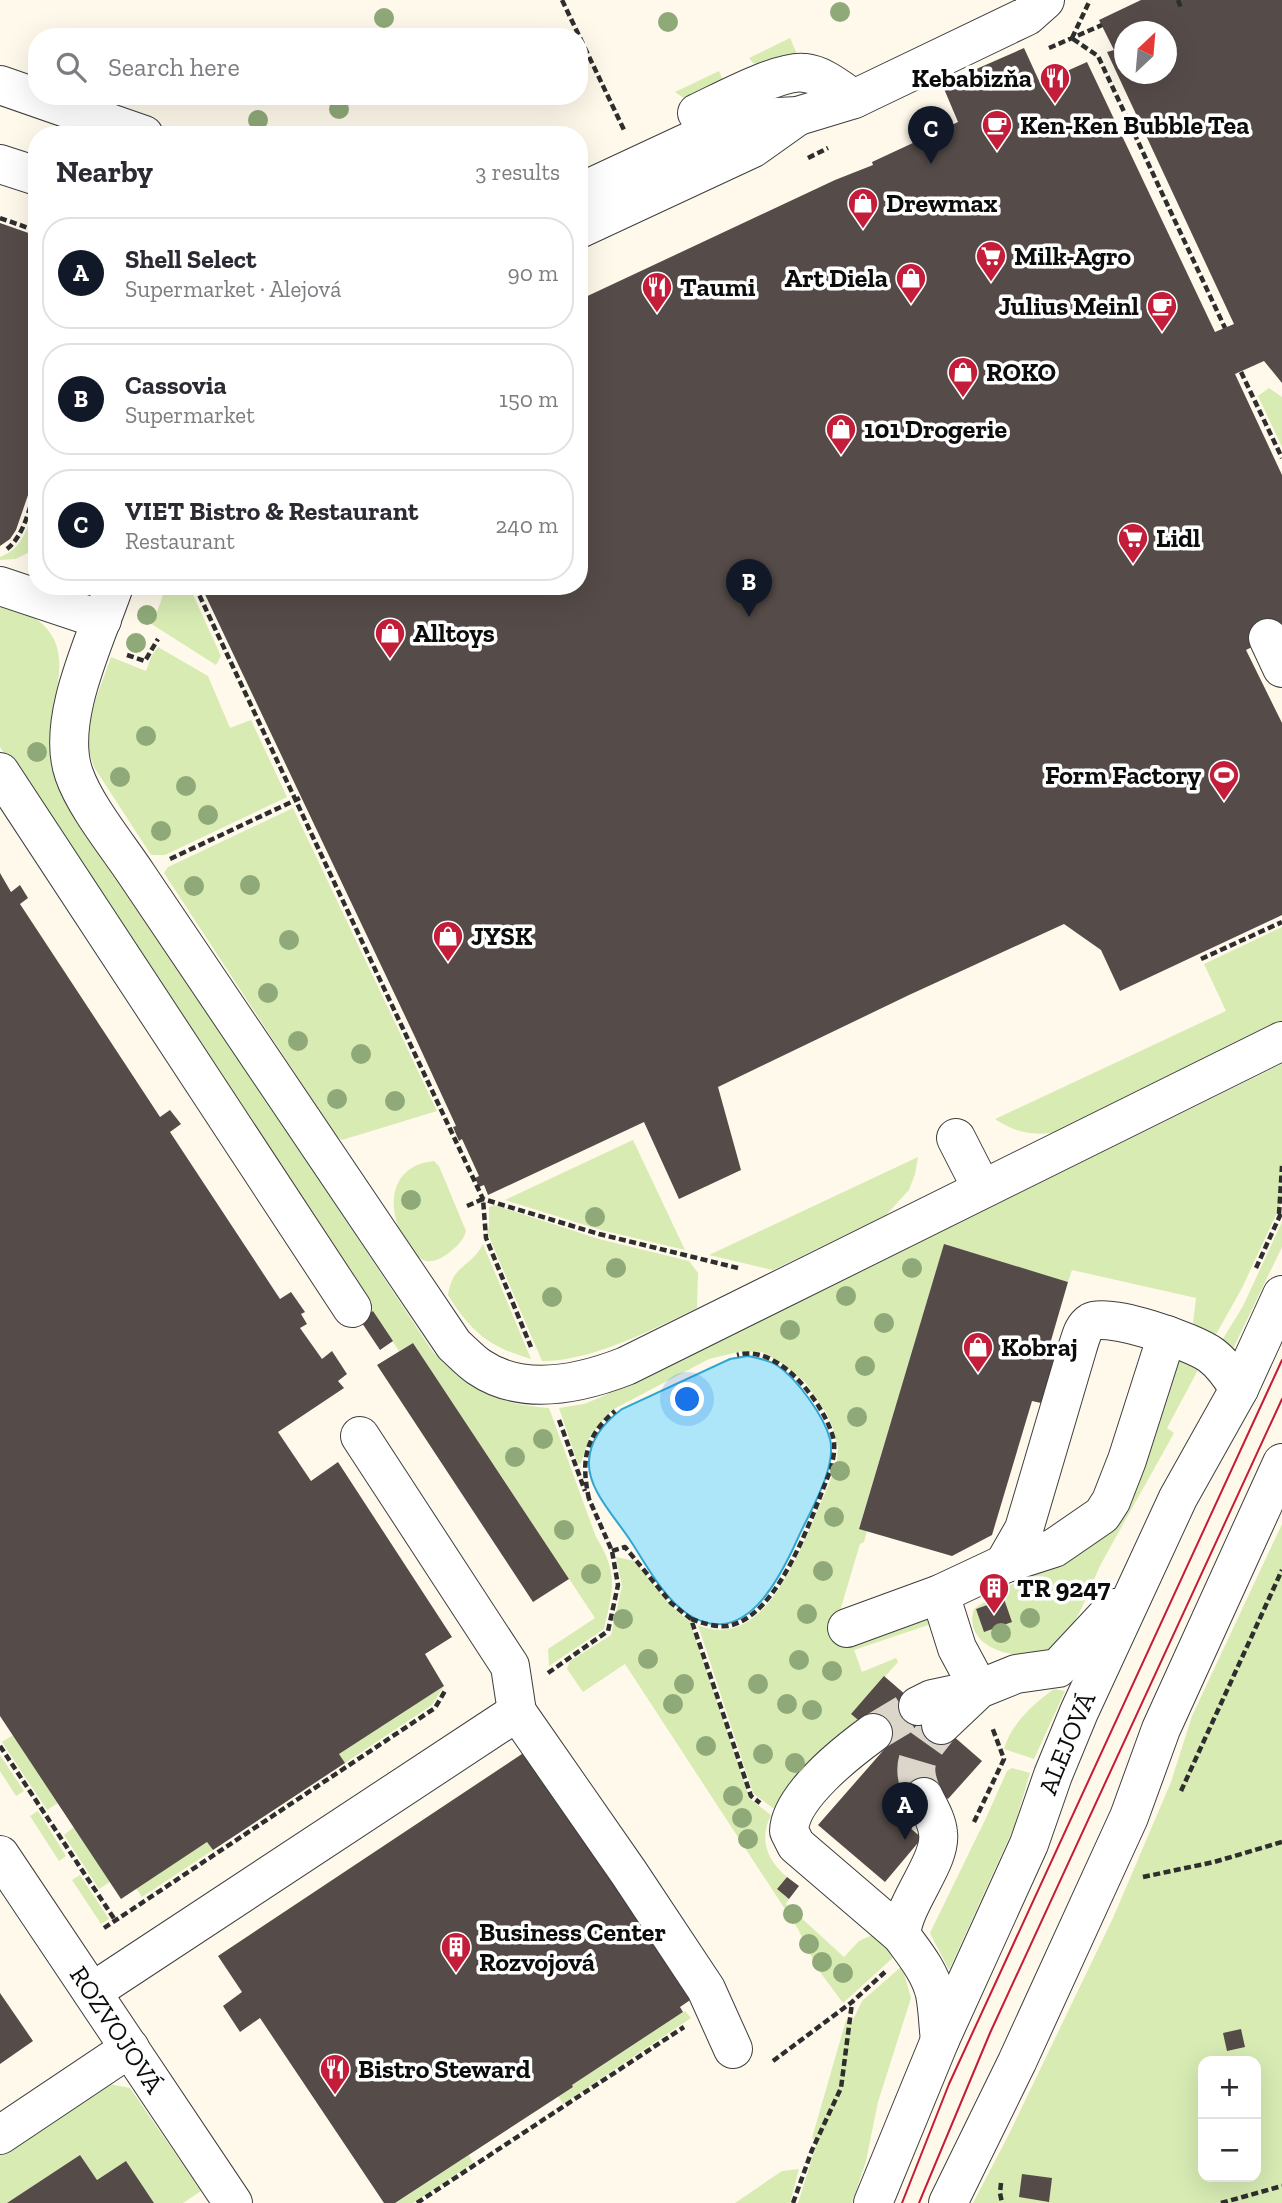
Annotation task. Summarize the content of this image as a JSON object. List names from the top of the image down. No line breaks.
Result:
{"streets":{"street":["ALEJOVÁ","ROZVOJOVÁ"]},"places":{"restaurant":["Kebabizňa","Taumi","Bistro Steward"],"cafe":["Ken-Ken Bubble Tea","Julius Meinl"],"shop":["Drewmax","Art Diela","ROKO","101 Drogerie","Alltoys","JYSK","Kobraj"],"supermarket":["Milk-Agro","Lidl"],"sports":["Form Factory"],"building":["TR 9247","Business Center Rozvojová"]},"north":"top right","page":{"search":"Search here","pins":["C","B","A"],"heading":["Nearby","3 results"],"list":[{"mark":"A","name":"Shell Select","note":"Supermarket · Alejová","value":"90 m"},{"mark":"B","name":"Cassovia","note":"Supermarket","value":"150 m"},{"mark":"C","name":"VIET Bistro & Restaurant","note":"Restaurant","value":"240 m"}],"map_buttons":["+","−"]}}
